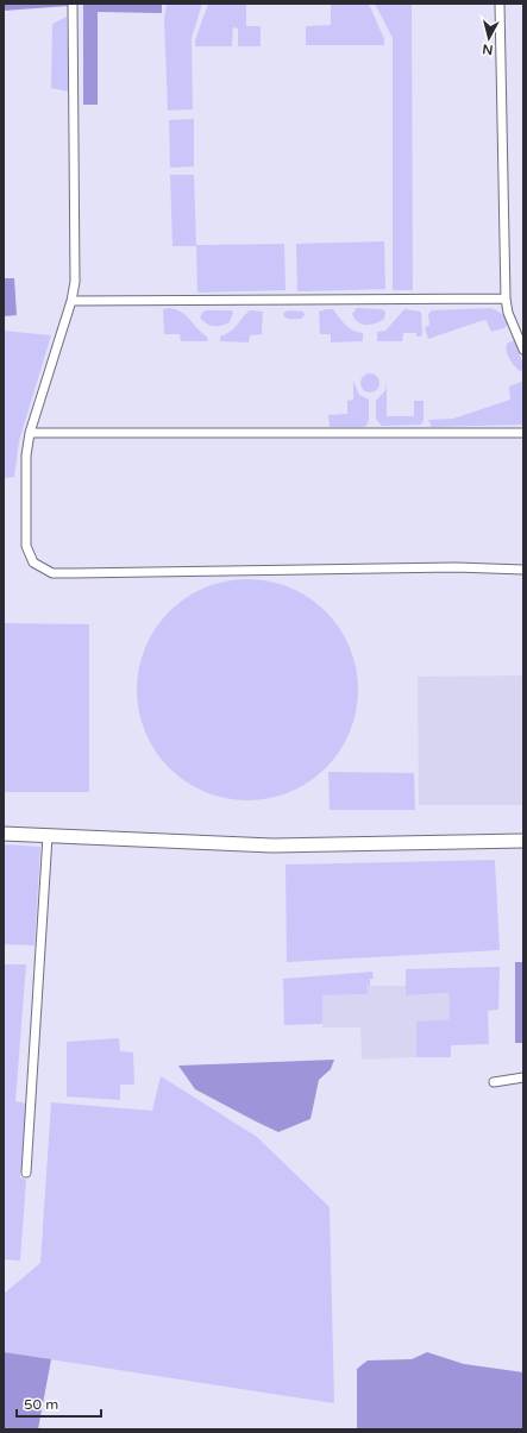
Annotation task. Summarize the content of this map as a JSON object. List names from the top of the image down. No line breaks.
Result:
{"scale_bar":"50 m","north":"bottom"}
